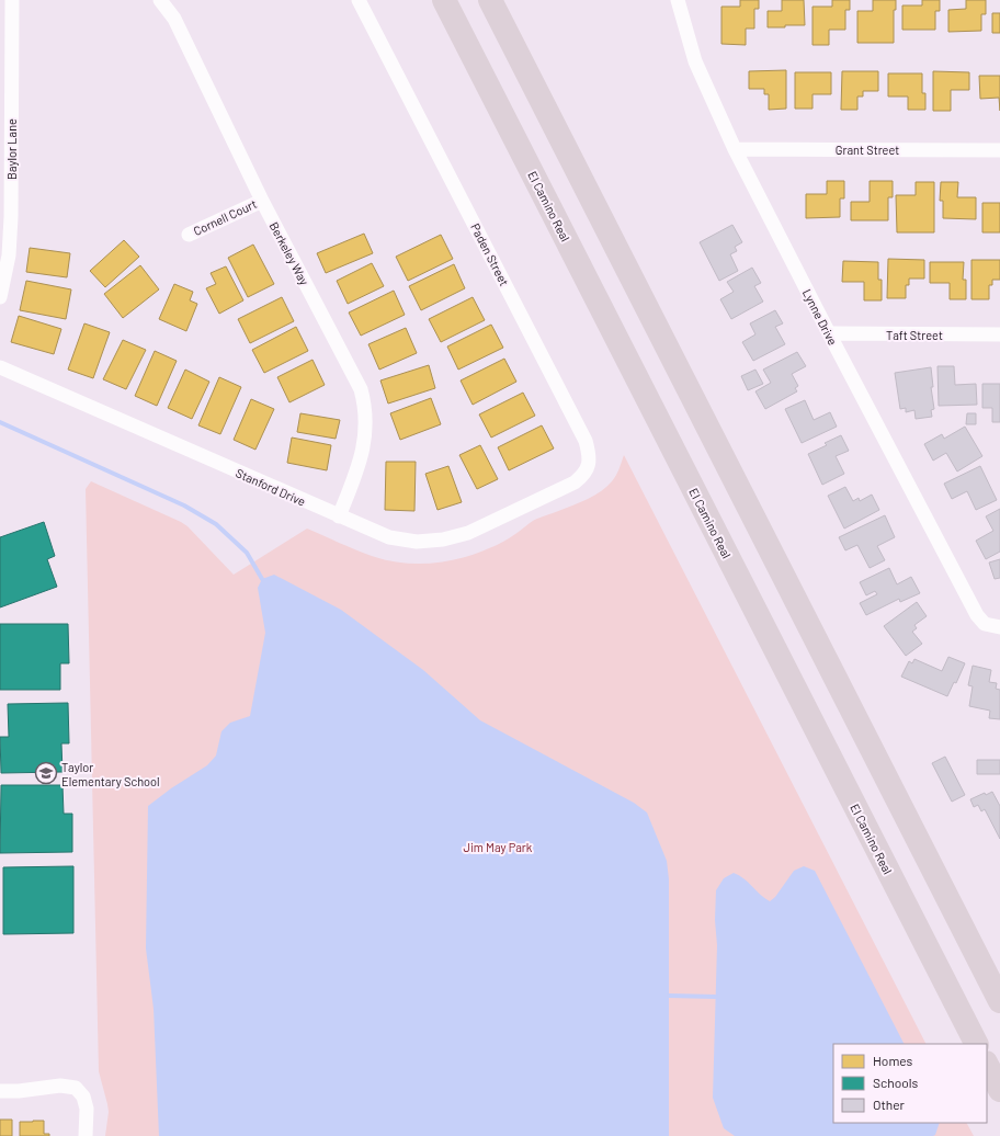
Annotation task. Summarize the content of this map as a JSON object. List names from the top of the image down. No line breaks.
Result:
{"streets":{"highway":["El Camino Real"],"street":["Baylor Lane","Grant Street","Cornell Court","Berkeley Way","Paden Street","Lynne Drive","Taft Street","Stanford Drive"]},"crossings":[["Grant Street","Lynne Drive"],["Cornell Court","Berkeley Way"],["Berkeley Way","Stanford Drive"],["Paden Street","Stanford Drive"],["Lynne Drive","Taft Street"]],"parks":["Jim May Park"],"places":{"school or university":["Taylor Elementary School"]},"legend":["Homes","Schools","Other"]}
